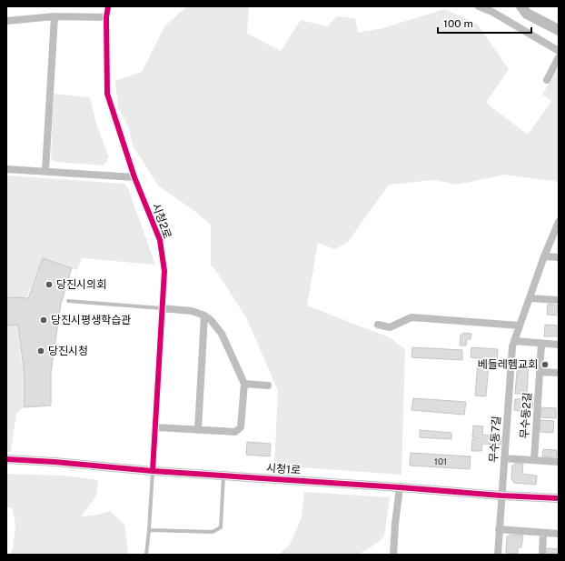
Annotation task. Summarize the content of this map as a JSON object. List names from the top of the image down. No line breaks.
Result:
{"streets":{"street":["시청2로","무수동2길","무수동7길","시청1로"]},"crossings":[["시청2로","시청1로"],["무수동7길","시청1로"]],"places":["당진시의회","당진시평생학습관","당진시청","베들레헴교회"],"house_numbers":["101"],"scale_bar":"100 m"}
